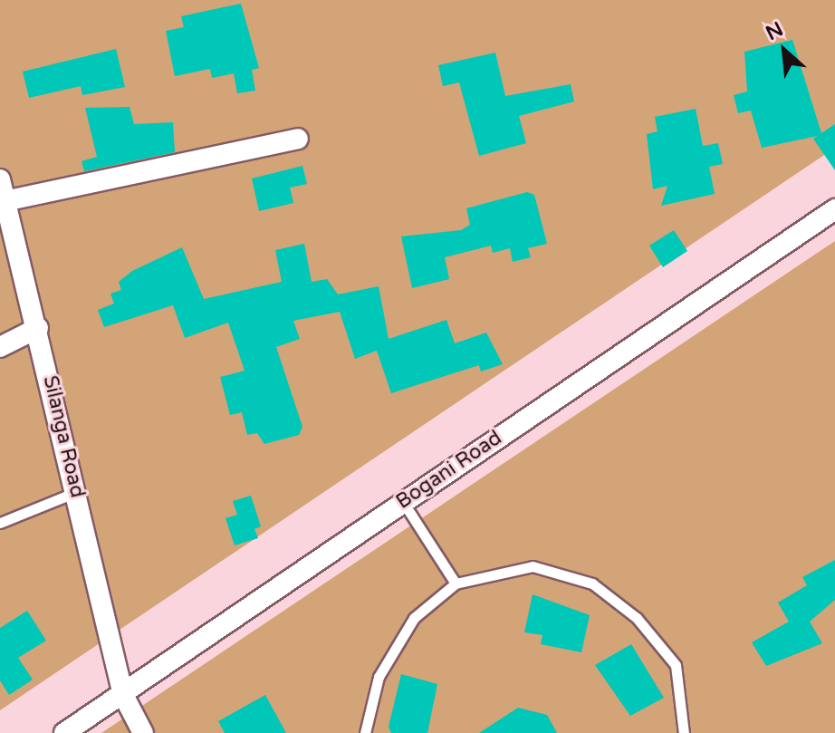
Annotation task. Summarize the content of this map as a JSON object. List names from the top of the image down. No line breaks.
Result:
{"streets":{"street":["Silanga Road","Bogani Road"]},"crossings":[["Silanga Road","Bogani Road"]],"north":"top left"}
